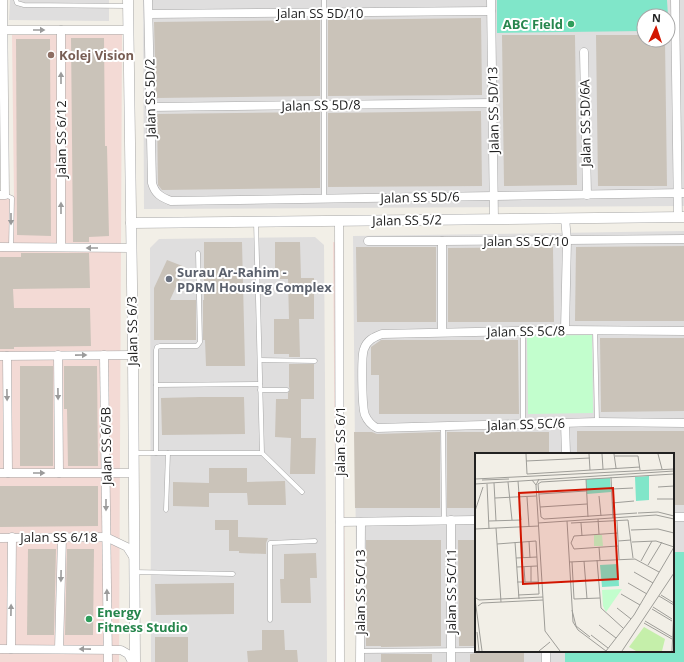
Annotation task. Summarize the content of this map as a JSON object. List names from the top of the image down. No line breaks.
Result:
{"streets":{"street":["Jalan SS 5D/10","Jalan SS 5D/2","Jalan SS 5D/8","Jalan SS 5D/13","Jalan SS 5D/6A","Jalan SS 6/12","Jalan SS 5D/6","Jalan SS 5/2","Jalan SS 5C/10","Jalan SS 6/3","Jalan SS 5C/8","Jalan SS 5C/6","Jalan SS 6/1","Jalan SS 6/5B","Jalan SS 6/18","Jalan SS 5C/11","Jalan SS 5C/13"]},"crossings":[["Jalan SS 5D/10","Jalan SS 5D/2"],["Jalan SS 5D/10","Jalan SS 5D/13"],["Jalan SS 5D/2","Jalan SS 5D/8"],["Jalan SS 5D/2","Jalan SS 5D/6"],["Jalan SS 5D/8","Jalan SS 5D/13"],["Jalan SS 5D/13","Jalan SS 5D/6"],["Jalan SS 5D/13","Jalan SS 5/2"],["Jalan SS 5D/6A","Jalan SS 5D/6"],["Jalan SS 5/2","Jalan SS 6/3"],["Jalan SS 5/2","Jalan SS 6/1"],["Jalan SS 6/3","Jalan SS 6/18"],["Jalan SS 5C/8","Jalan SS 5C/6"],["Jalan SS 6/5B","Jalan SS 6/18"]],"places":["ABC Field","Kolej Vision","Surau Ar-Rahim - PDRM Housing Complex","Energy Fitness Studio"],"north":"top"}
